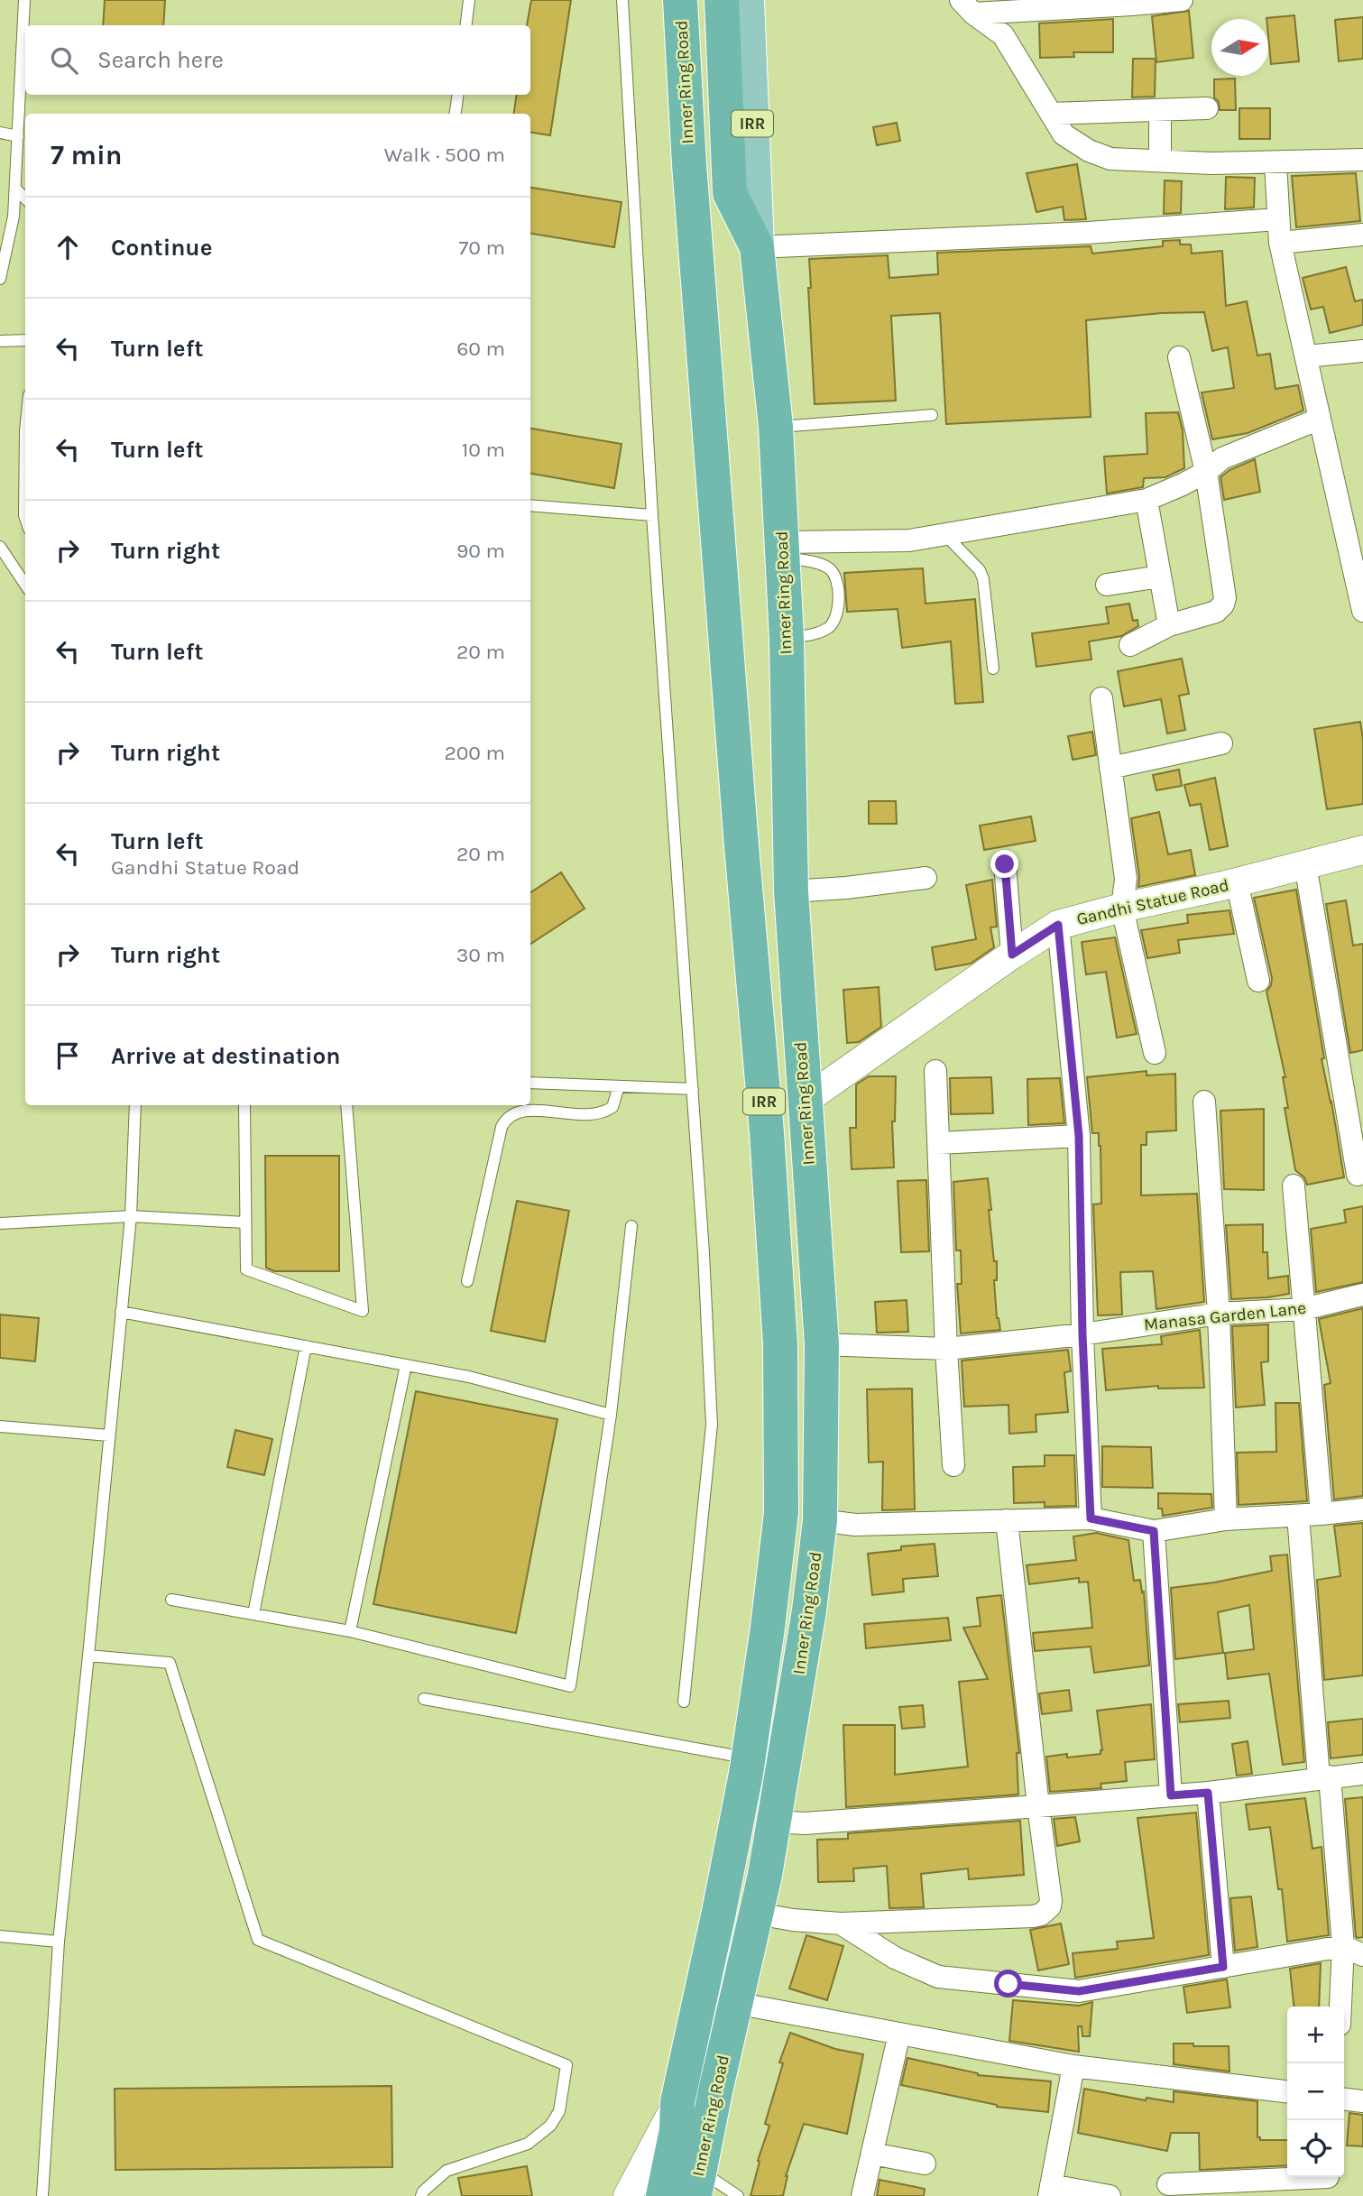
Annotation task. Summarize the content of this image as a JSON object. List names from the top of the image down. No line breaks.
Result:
{"streets":{"highway":["Inner Ring Road","IRR"],"street":["Gandhi Statue Road","Manasa Garden Lane"]},"crossings":[["Inner Ring Road","Gandhi Statue Road"],["Inner Ring Road","Manasa Garden Lane"]],"north":"right","page":{"search":"Search here","heading":["7 min","Walk · 500 m"],"list":[["Continue","70 m"],["Turn left","60 m"],["Turn left","10 m"],["Turn right","90 m"],["Turn left","20 m"],["Turn right","200 m"],["Turn left","Gandhi Statue Road","20 m"],["Turn right","30 m"],"Arrive at destination"],"map_buttons":["+","−"]}}
